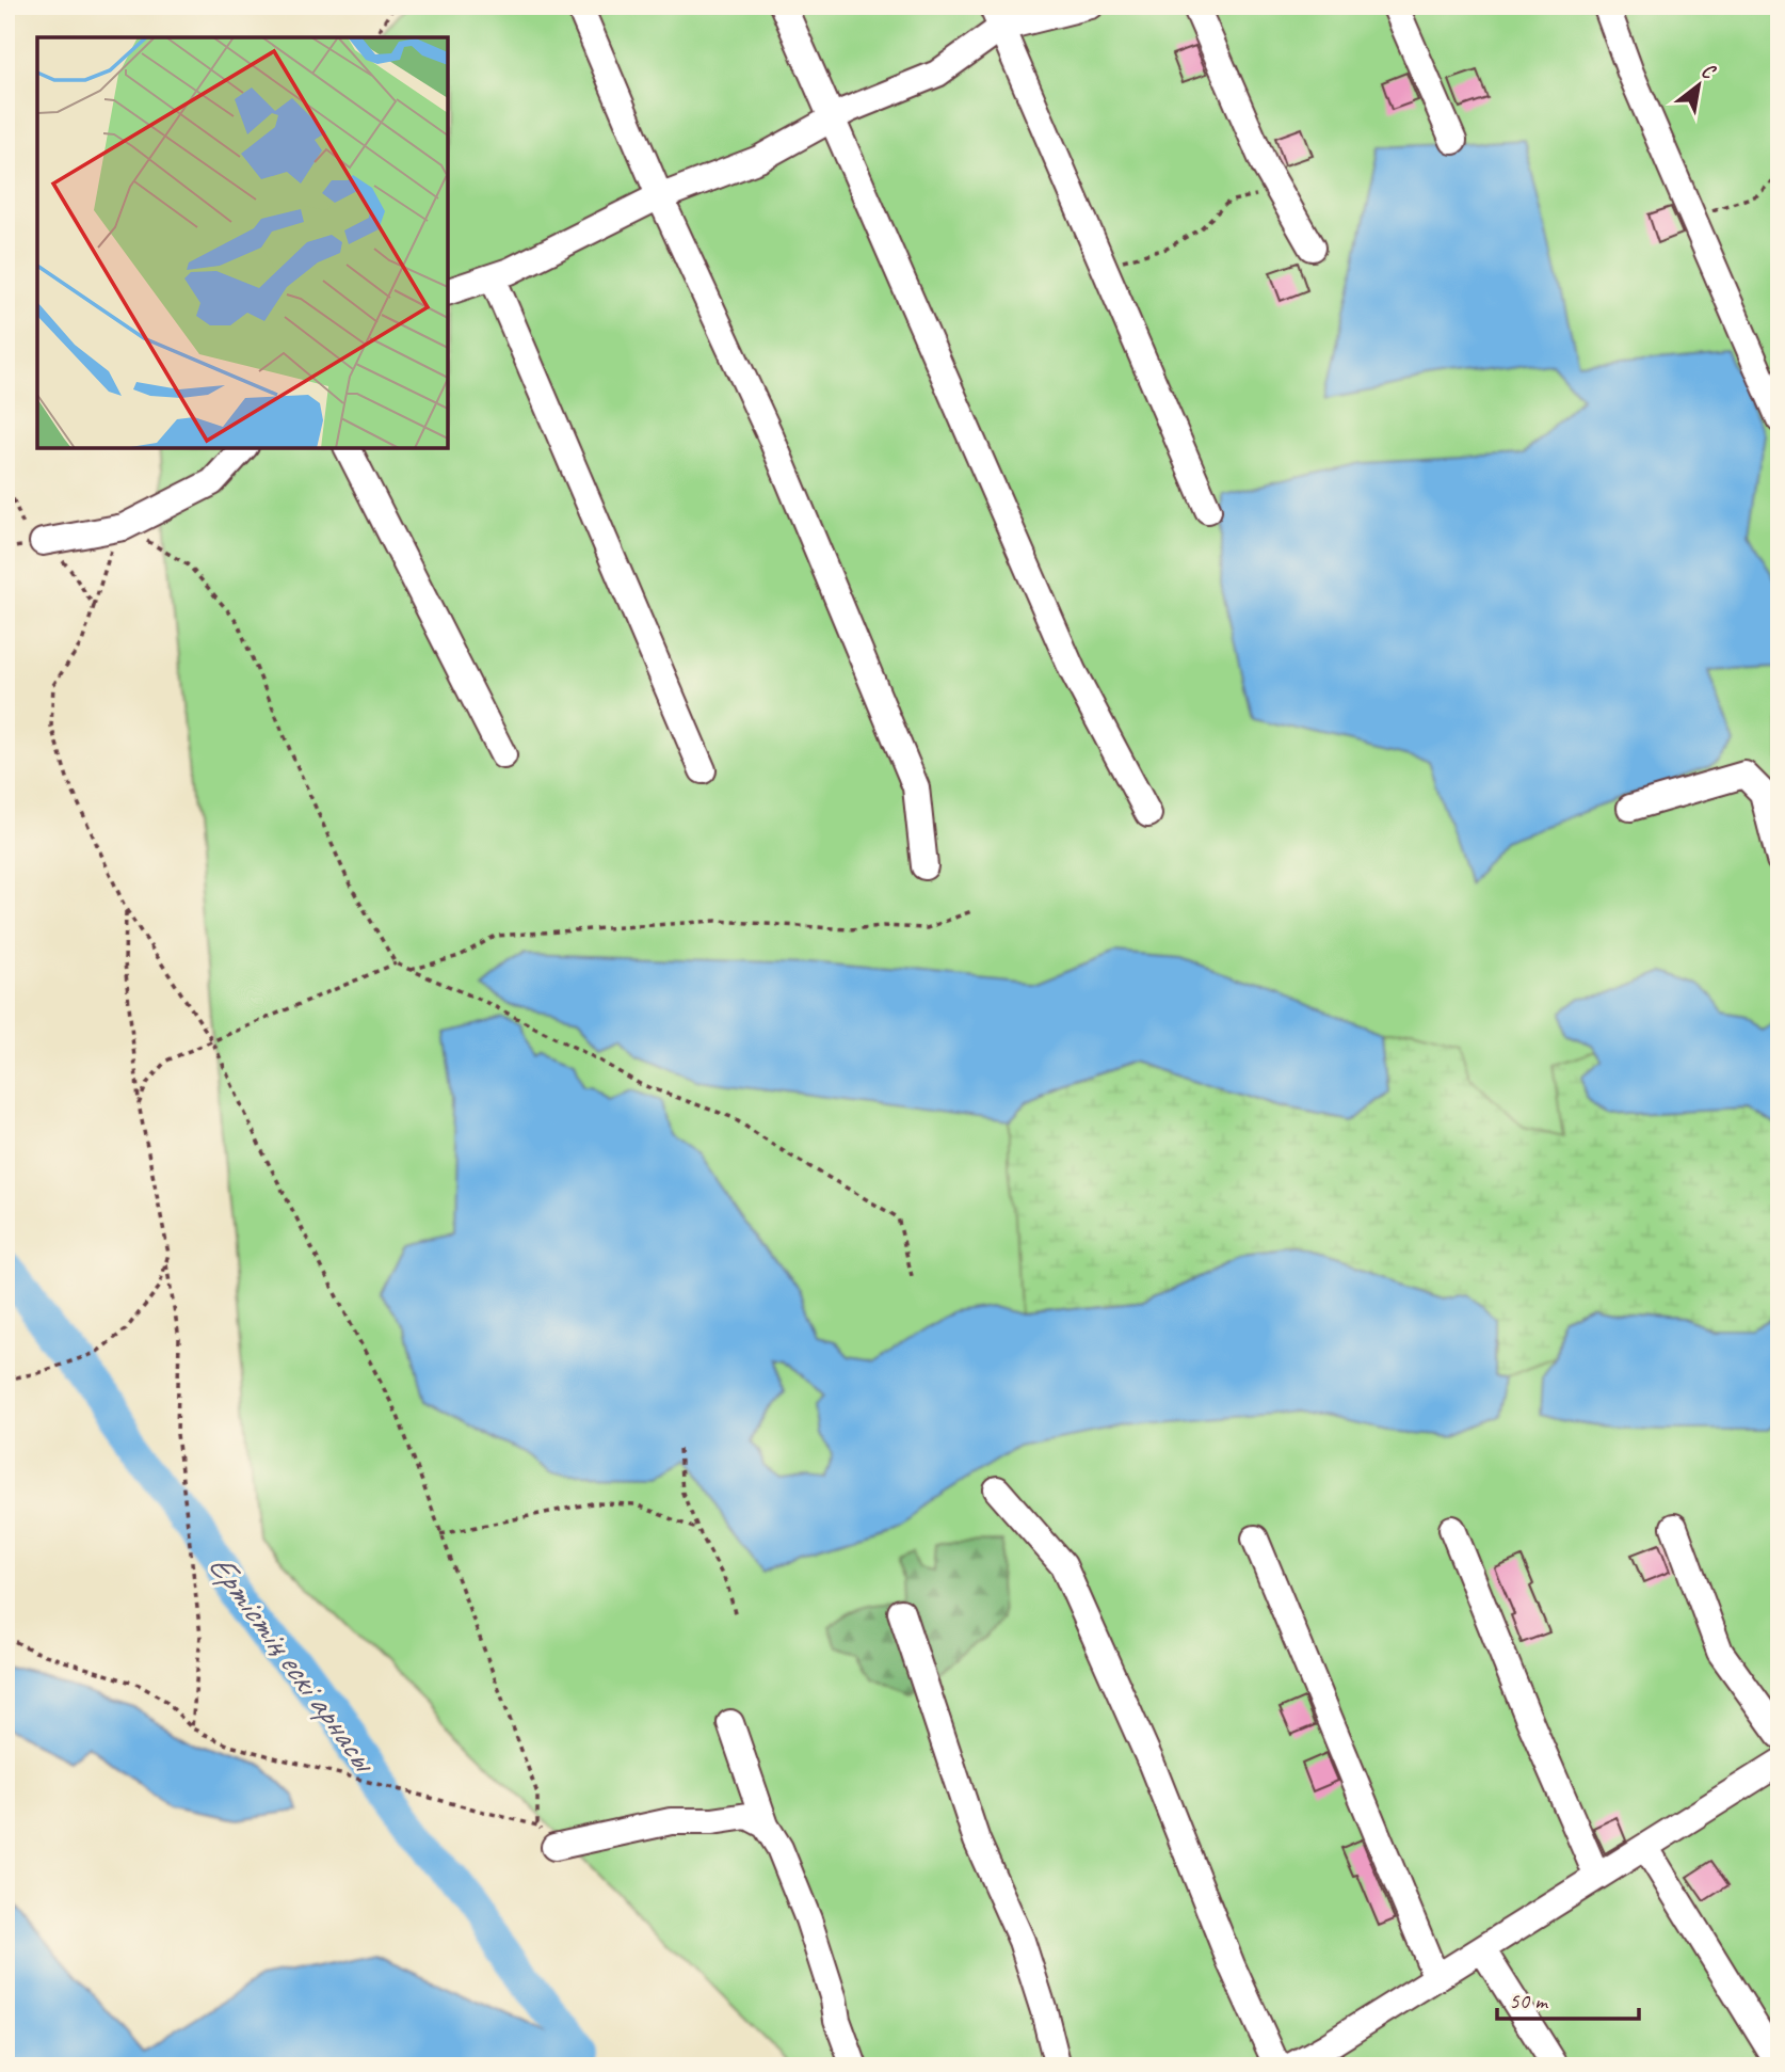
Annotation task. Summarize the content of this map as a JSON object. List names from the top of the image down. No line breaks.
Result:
{"water":["Ертістің ескі арнасы"],"scale_bar":"50 m","north":"top right"}
